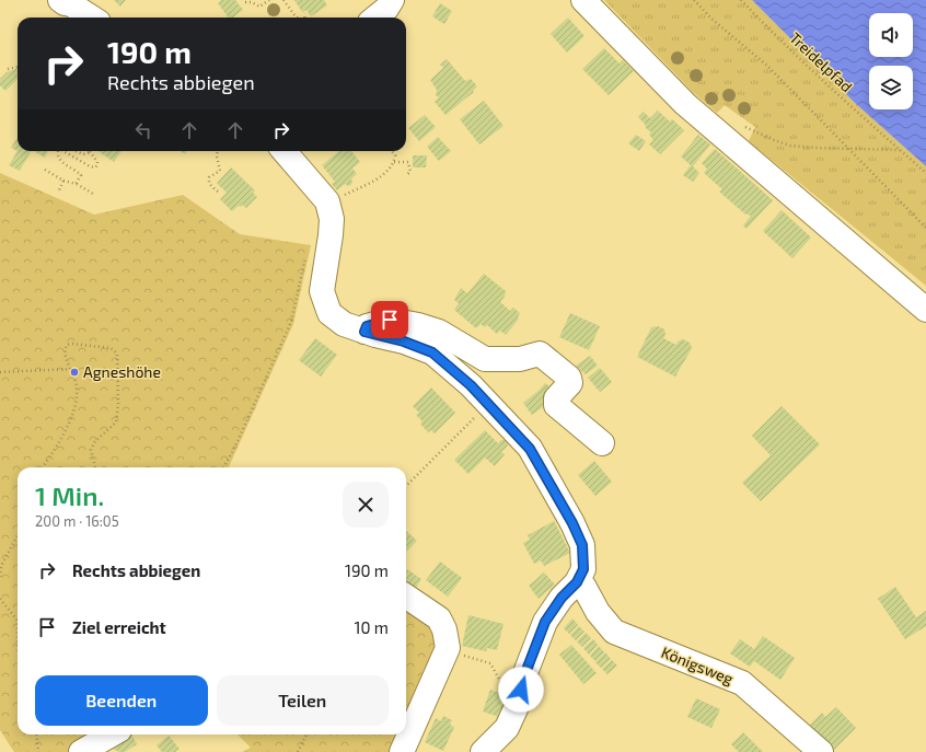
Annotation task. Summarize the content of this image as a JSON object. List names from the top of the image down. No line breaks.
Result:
{"streets":{"street":["Königsweg"],"path":["Treidelpfad"]},"places":["Agneshöhe"],"page":{"turn":["190 m","Rechts abbiegen"],"heading":["1 Min.","200 m · 16:05"],"list":[{"name":"Rechts abbiegen","value":"190 m"},{"name":"Ziel erreicht","value":"10 m"}],"buttons":["Beenden","Teilen"]}}
